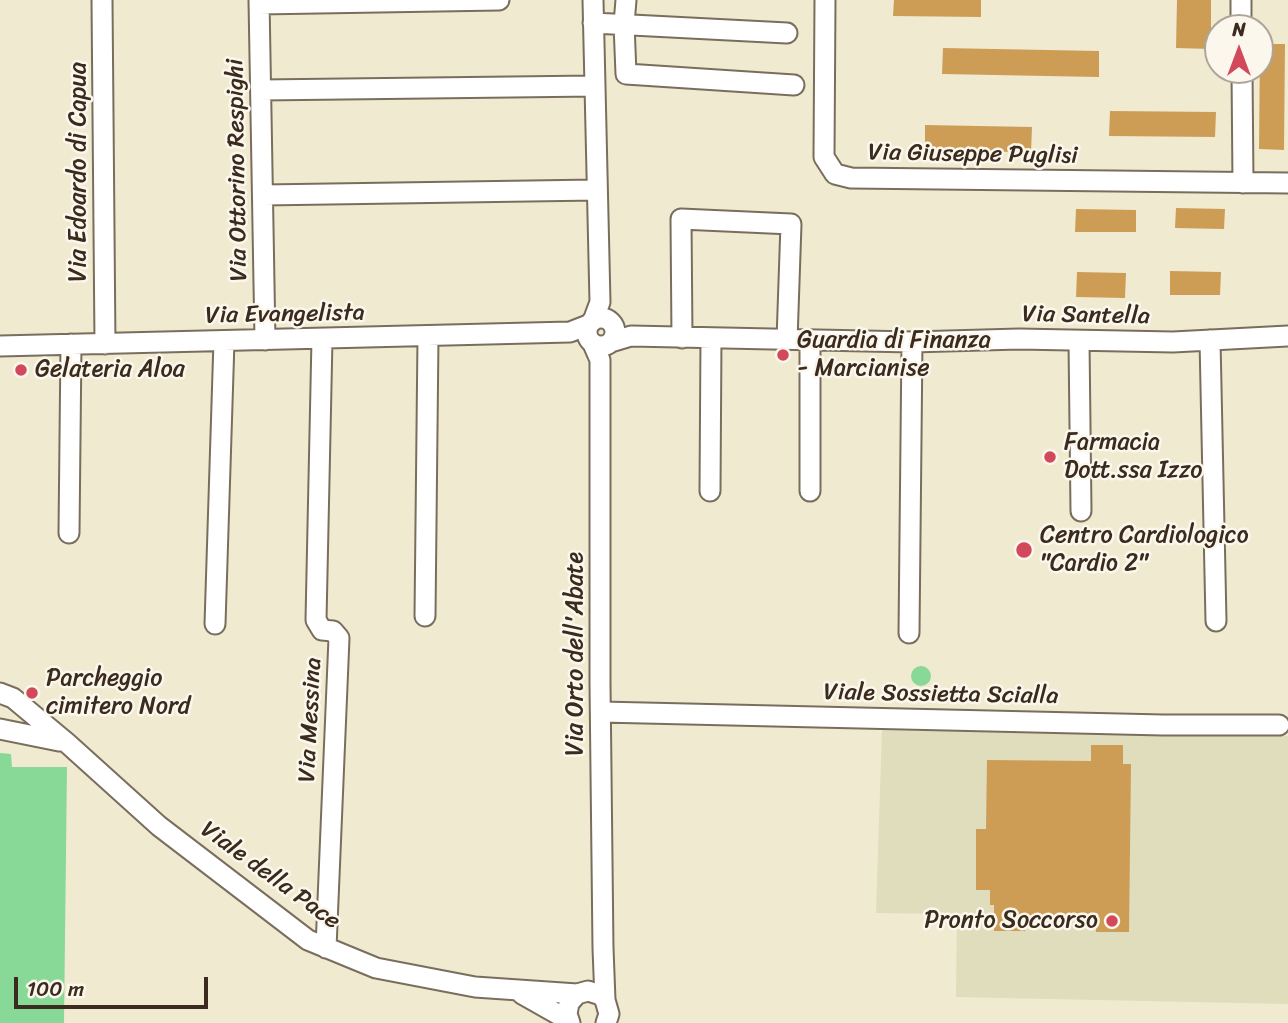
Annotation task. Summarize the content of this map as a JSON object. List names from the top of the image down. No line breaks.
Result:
{"streets":{"street":["Via Giuseppe Puglisi","Via Ottorino Respighi","Via Edoardo di Capua","Via Evangelista","Via Santella","Via Orto dell'Abate","Viale Sossietta Scialla","Via Messina","Viale della Pace"]},"crossings":[["Via Ottorino Respighi","Via Evangelista"],["Via Edoardo di Capua","Via Evangelista"],["Via Evangelista","Via Santella"],["Via Evangelista","Via Orto dell'Abate"],["Via Evangelista","Via Messina"],["Via Santella","Via Orto dell'Abate"],["Via Orto dell'Abate","Viale Sossietta Scialla"],["Via Orto dell'Abate","Viale della Pace"],["Via Messina","Viale della Pace"]],"places":["Guardia di Finanza - Marcianise","Gelateria Aloa","Farmacia Dott.ssa Izzo","Centro Cardiologico \"Cardio 2\"","Parcheggio cimitero Nord","Pronto Soccorso"],"scale_bar":"100 m","north":"top"}
